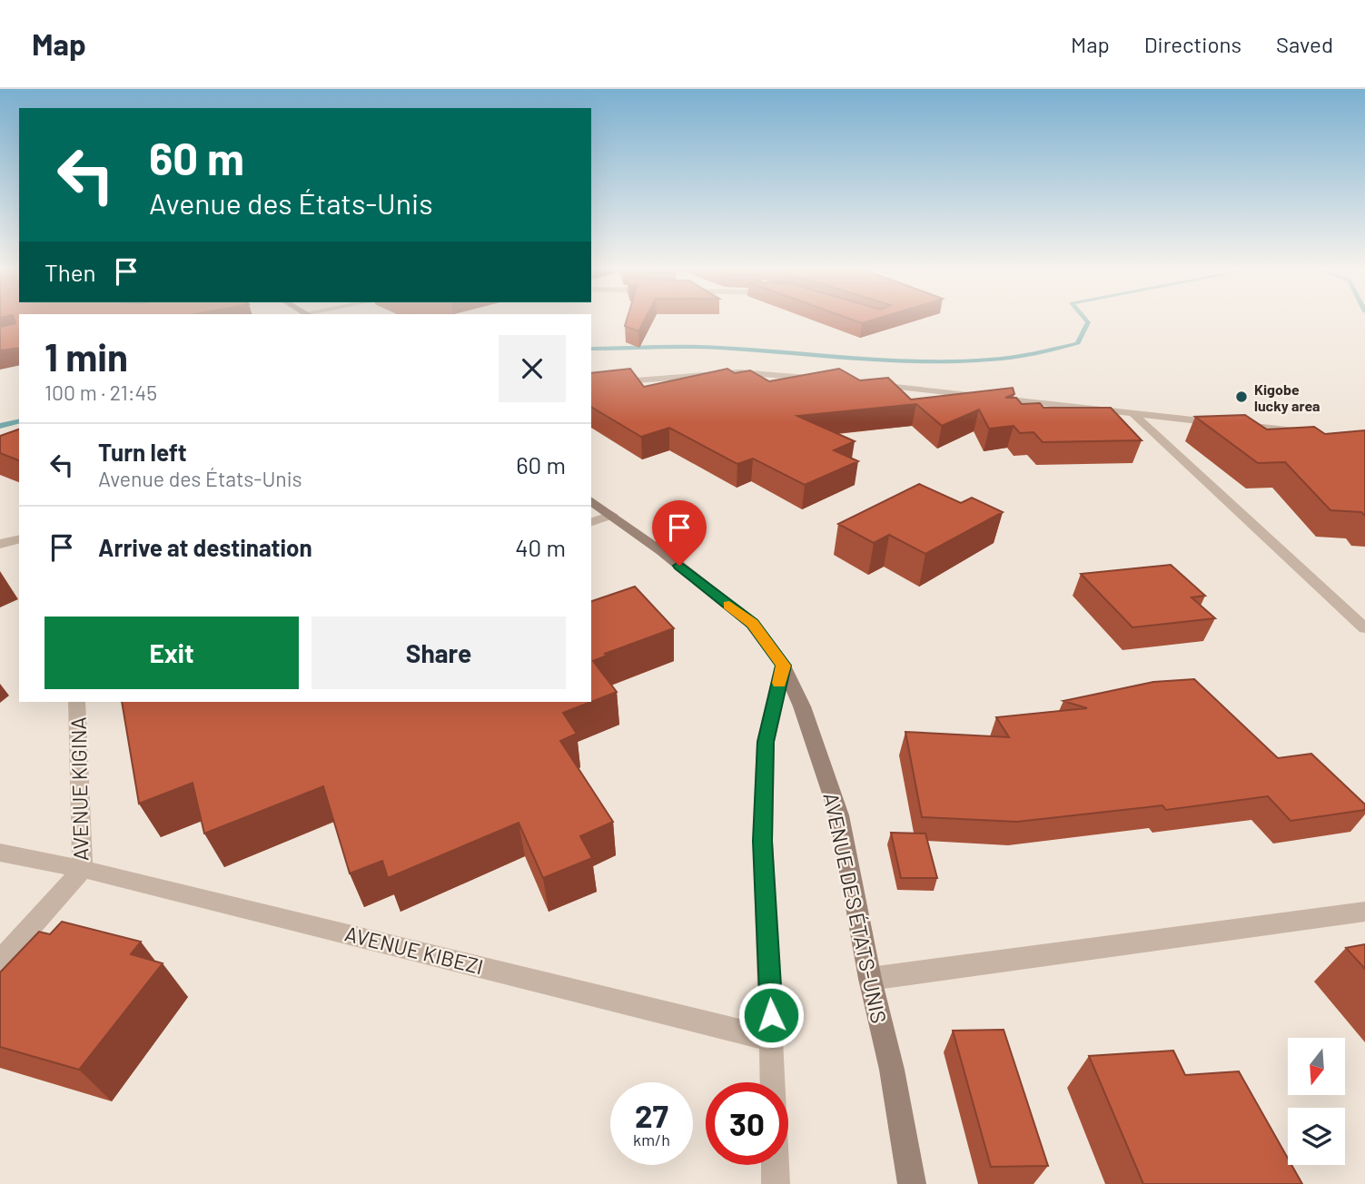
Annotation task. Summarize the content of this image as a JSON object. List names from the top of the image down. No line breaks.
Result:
{"streets":{"street":["AVENUE KIGINA","AVENUE DES ÉTATS-UNIS","AVENUE KIBEZI"]},"crossings":[["AVENUE KIGINA","AVENUE KIBEZI"]],"places":["Kigobe lucky area"],"north":"bottom","page":{"header":"Map","nav":["Map","Directions","Saved"],"turn":["60 m","Avenue des États-Unis"],"then":"Then","heading":["1 min","100 m · 21:45"],"list":[{"name":"Turn left","note":"Avenue des États-Unis","value":"60 m"},{"name":"Arrive at destination","value":"40 m"}],"buttons":["Exit","Share"],"speed":"27 km/h","limit":"30"}}
